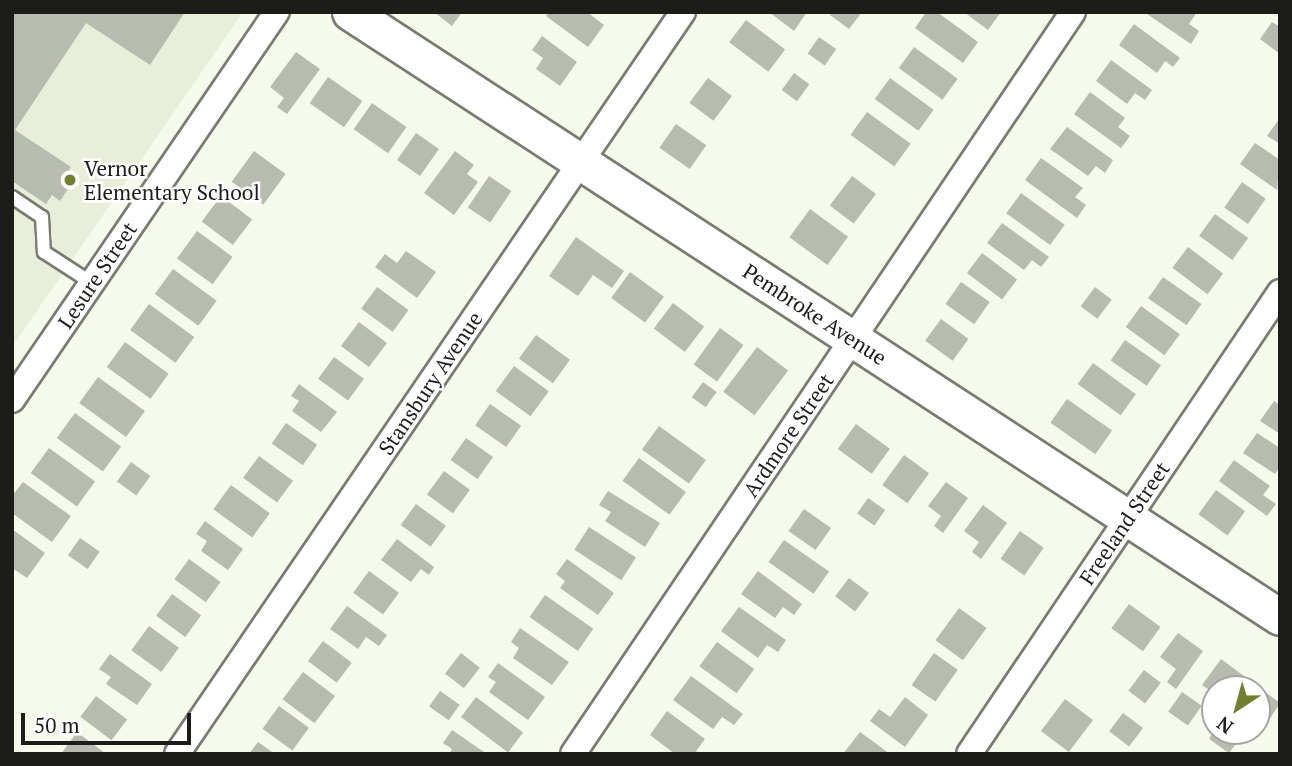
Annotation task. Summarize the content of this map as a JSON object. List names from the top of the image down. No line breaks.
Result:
{"streets":{"street":["Lesure Street","Pembroke Avenue","Stansbury Avenue","Ardmore Street","Freeland Street"]},"crossings":[["Pembroke Avenue","Stansbury Avenue"],["Pembroke Avenue","Ardmore Street"],["Pembroke Avenue","Freeland Street"]],"places":["Vernor Elementary School"],"scale_bar":"50 m","north":"bottom left"}
